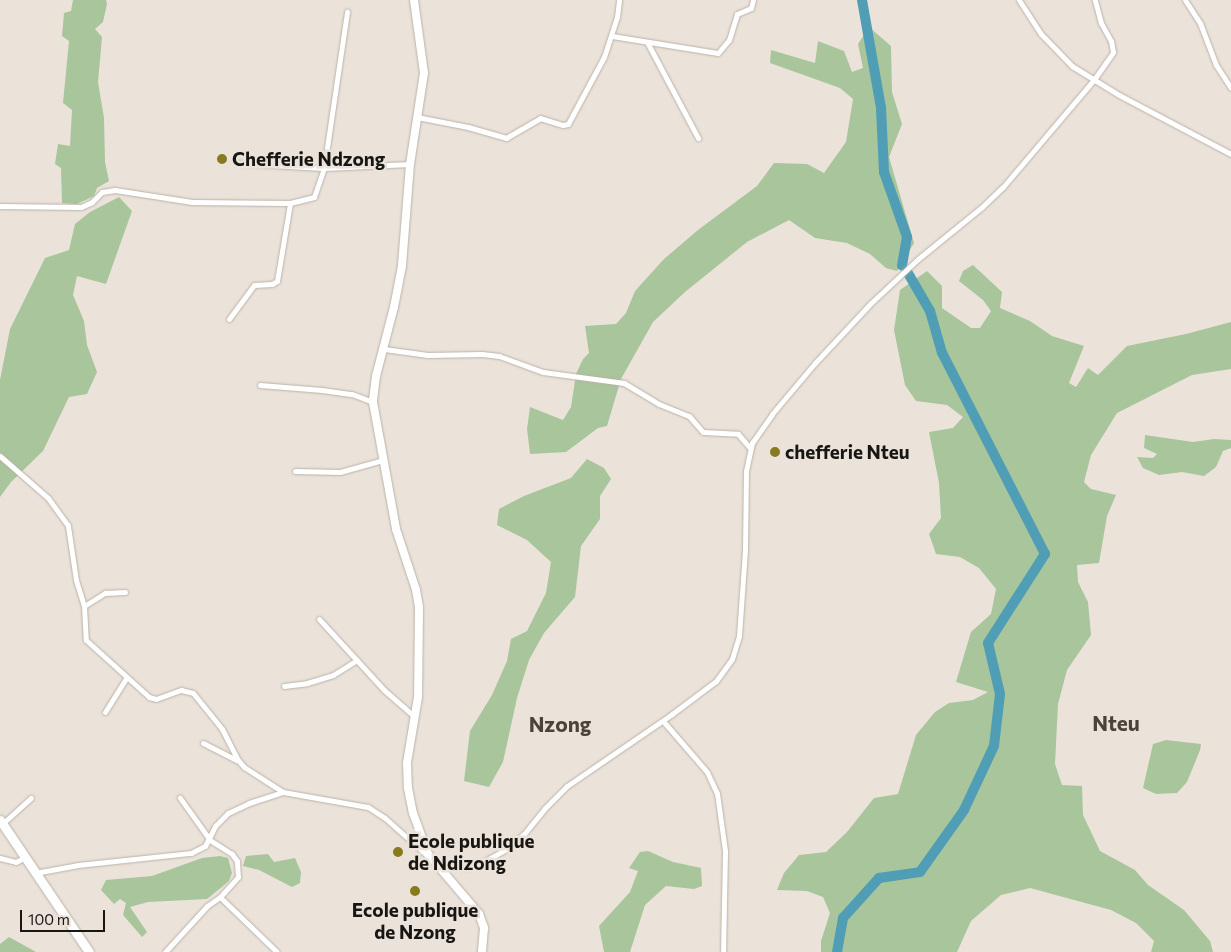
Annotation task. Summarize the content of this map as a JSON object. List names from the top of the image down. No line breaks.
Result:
{"districts":["Nteu","Nzong"],"places":["Chefferie Ndzong","chefferie Nteu","Ecole publique de Ndizong","Ecole publique de Nzong"],"scale_bar":"100 m"}
